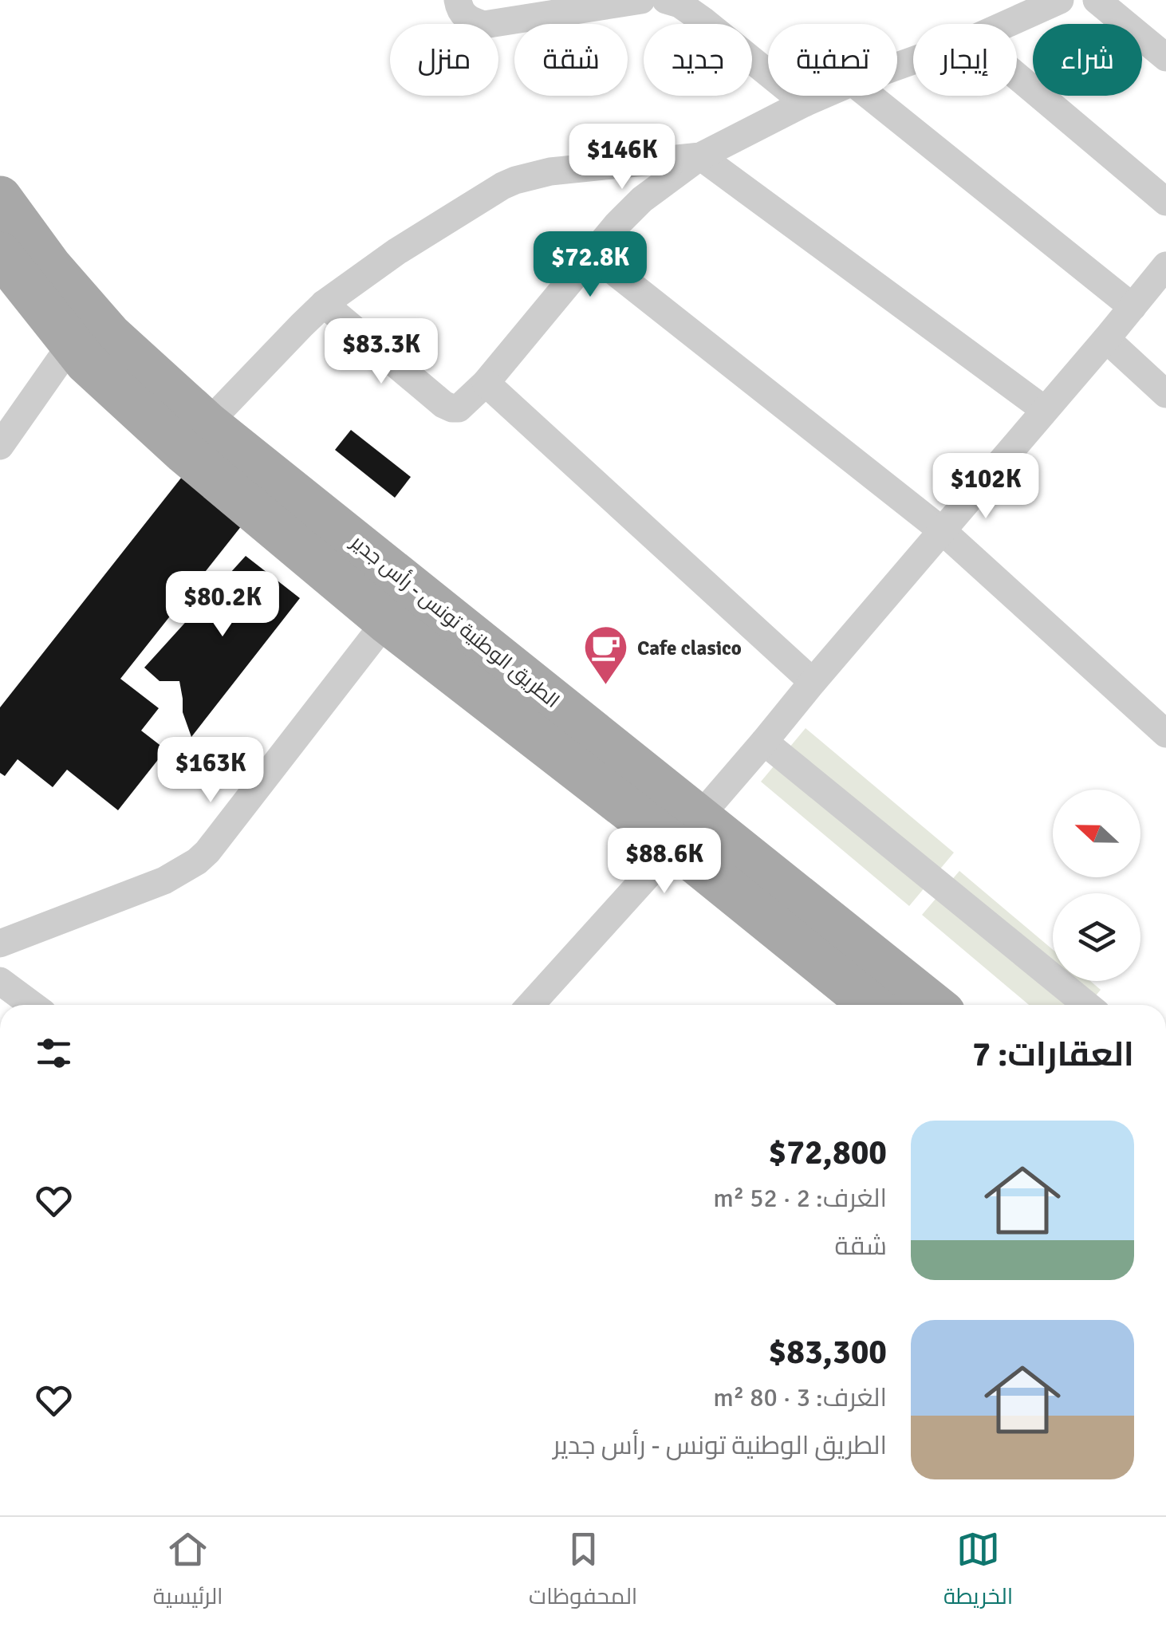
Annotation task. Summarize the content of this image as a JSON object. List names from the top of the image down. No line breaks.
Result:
{"streets":{"main road":["الطريق الوطنية تونس - رأس جدير"]},"places":{"cafe":["Cafe clasico"]},"north":"left","page":{"chip":["شراء","إيجار","تصفية","جديد","شقة","منزل"],"price":["$146K","$72.8K","$83.3K","$102K","$80.2K","$163K","$88.6K"],"heading":"العقارات: 7","list":[{"name":"$72,800","note":"الغرف: 2 · 52 m² · شقة"},{"name":"$83,300","note":"الغرف: 3 · 80 m² · الطريق الوطنية تونس - رأس جدير"}],"tabs":["الخريطة","المحفوظات","الرئيسية"]}}
